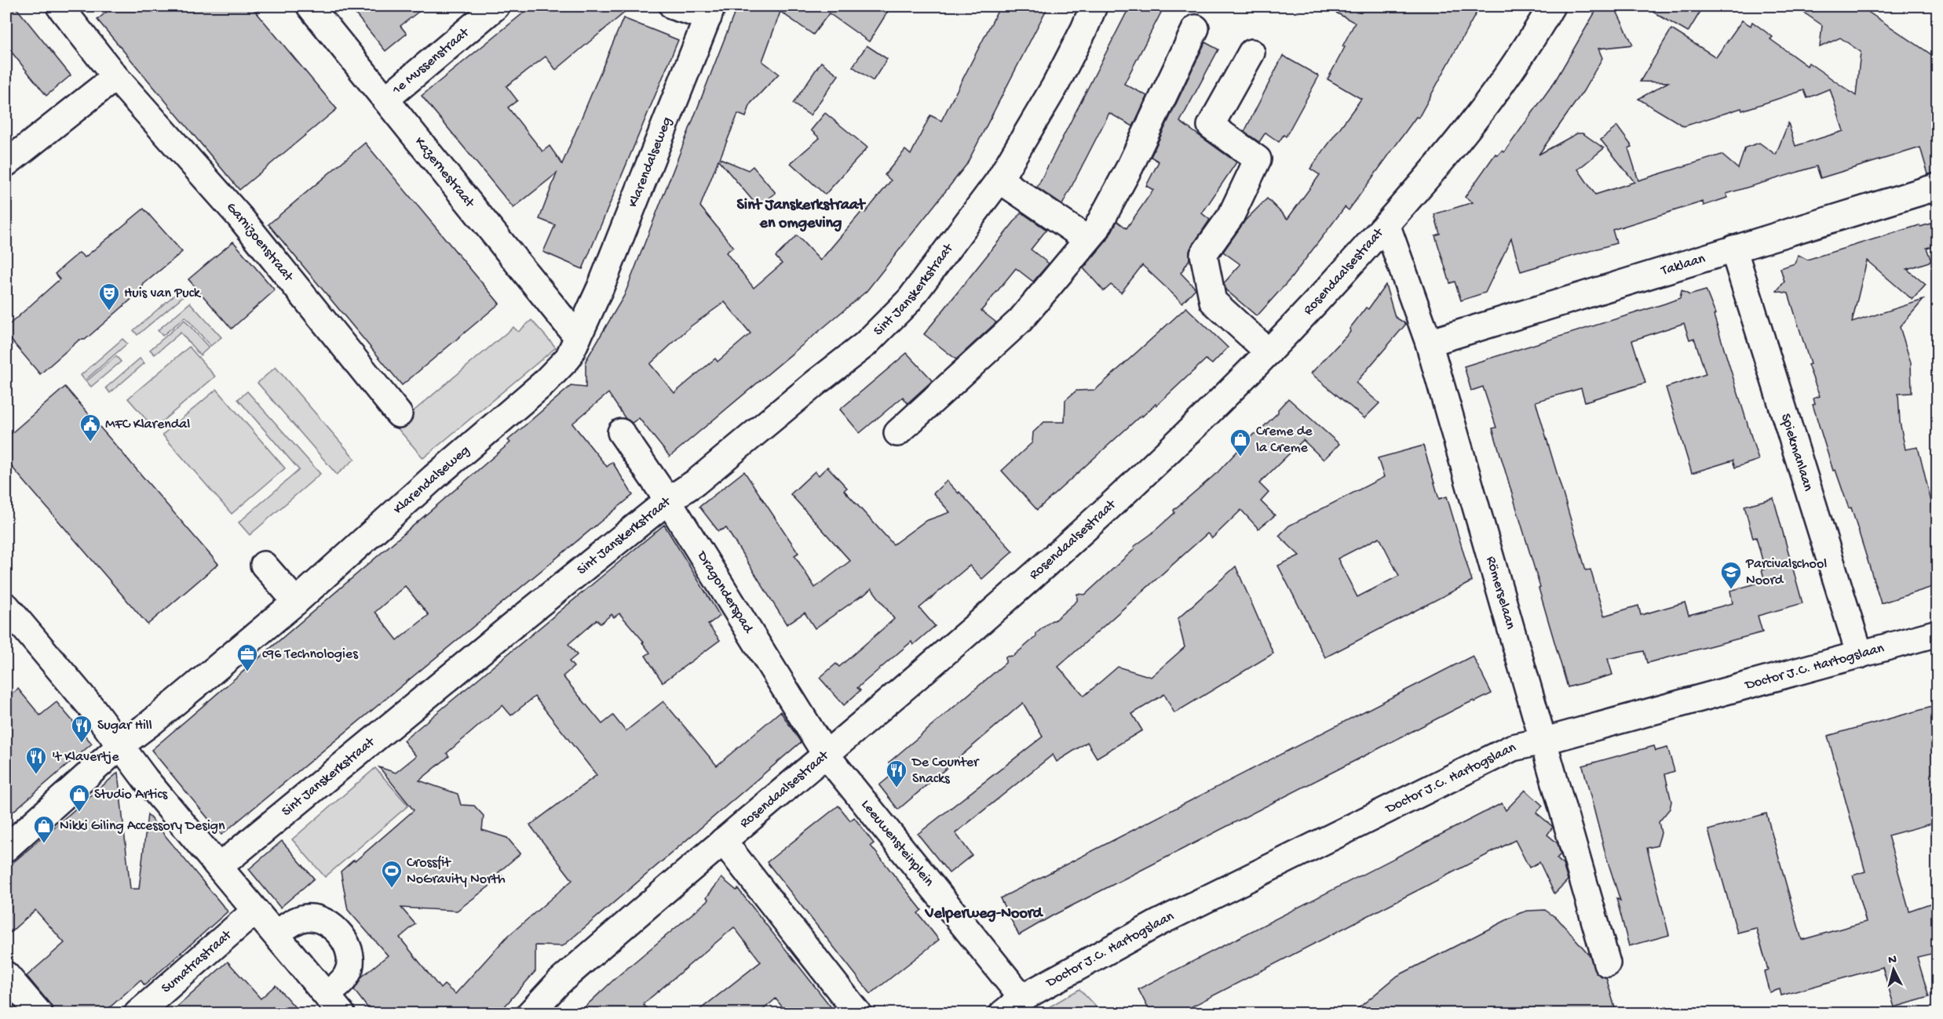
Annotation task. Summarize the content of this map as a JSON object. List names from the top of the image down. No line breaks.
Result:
{"streets":{"street":["1e Mussenstraat","Klarendalseweg","Kazernestraat","Garnizoenstraat","Taklaan","Rosendaalsestraat","Sint Janskerkstraat","Spiekmanlaan","Dragonderspad","Römerselaan","Doctor J.C. Hartogslaan","Leeuwensteinplein","Sumatrastraat"]},"crossings":[["1e Mussenstraat","Kazernestraat"],["Klarendalseweg","Kazernestraat"],["Taklaan","Spiekmanlaan"],["Taklaan","Römerselaan"],["Rosendaalsestraat","Dragonderspad"],["Rosendaalsestraat","Römerselaan"],["Rosendaalsestraat","Leeuwensteinplein"],["Sint Janskerkstraat","Dragonderspad"],["Spiekmanlaan","Doctor J.C. Hartogslaan"],["Dragonderspad","Leeuwensteinplein"],["Römerselaan","Doctor J.C. Hartogslaan"],["Doctor J.C. Hartogslaan","Leeuwensteinplein"]],"districts":["Sint Janskerkstraat en omgeving","Velperweg-Noord"],"places":{"theatre":["Huis van Puck"],"public building":["MFC Klarendal"],"shop":["Creme de la Creme","Studio Artics","Nikki Giling Accessory Design"],"school or university":["Parcivalschool Noord"],"office":["c96 Technologies"],"restaurant":["Sugar Hill","'t Klavertje","De Counter Snacks"],"sports":["Crossfit NoGravity North"]},"north":"top"}
